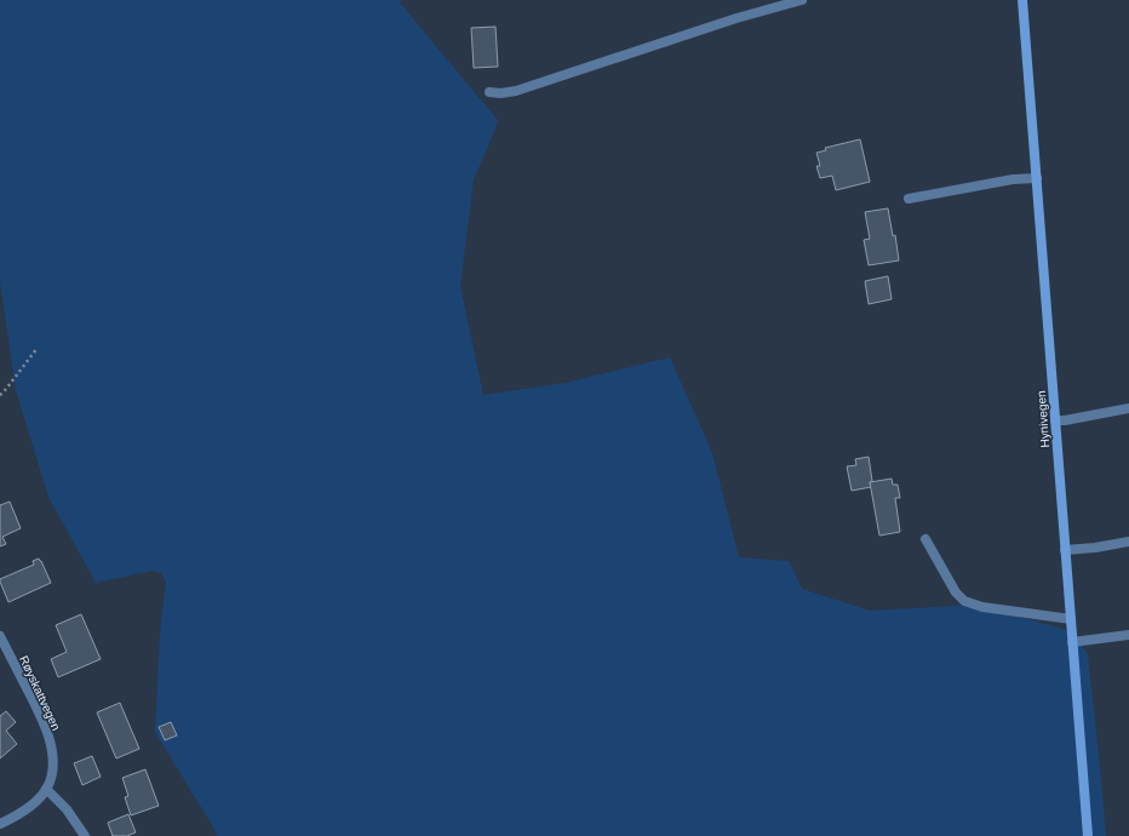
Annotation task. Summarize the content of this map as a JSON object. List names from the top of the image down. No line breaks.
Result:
{"streets":{"main road":["Hynivegen"],"street":["Røyskattvegen"]}}
